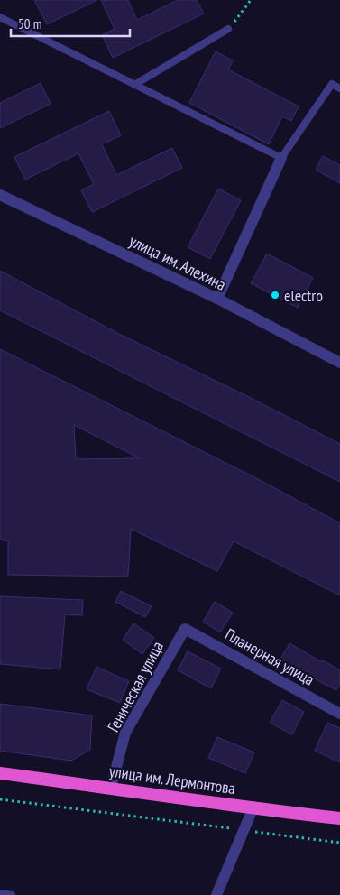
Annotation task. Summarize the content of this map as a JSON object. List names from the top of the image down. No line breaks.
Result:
{"streets":{"highway":["улица им. Лермонтова"],"street":["улица им. Алехина","Планерная улица","Геническая улица"]},"crossings":[["Планерная улица","Геническая улица"],["Геническая улица","улица им. Лермонтова"]],"places":["electro"],"scale_bar":"50 m"}
